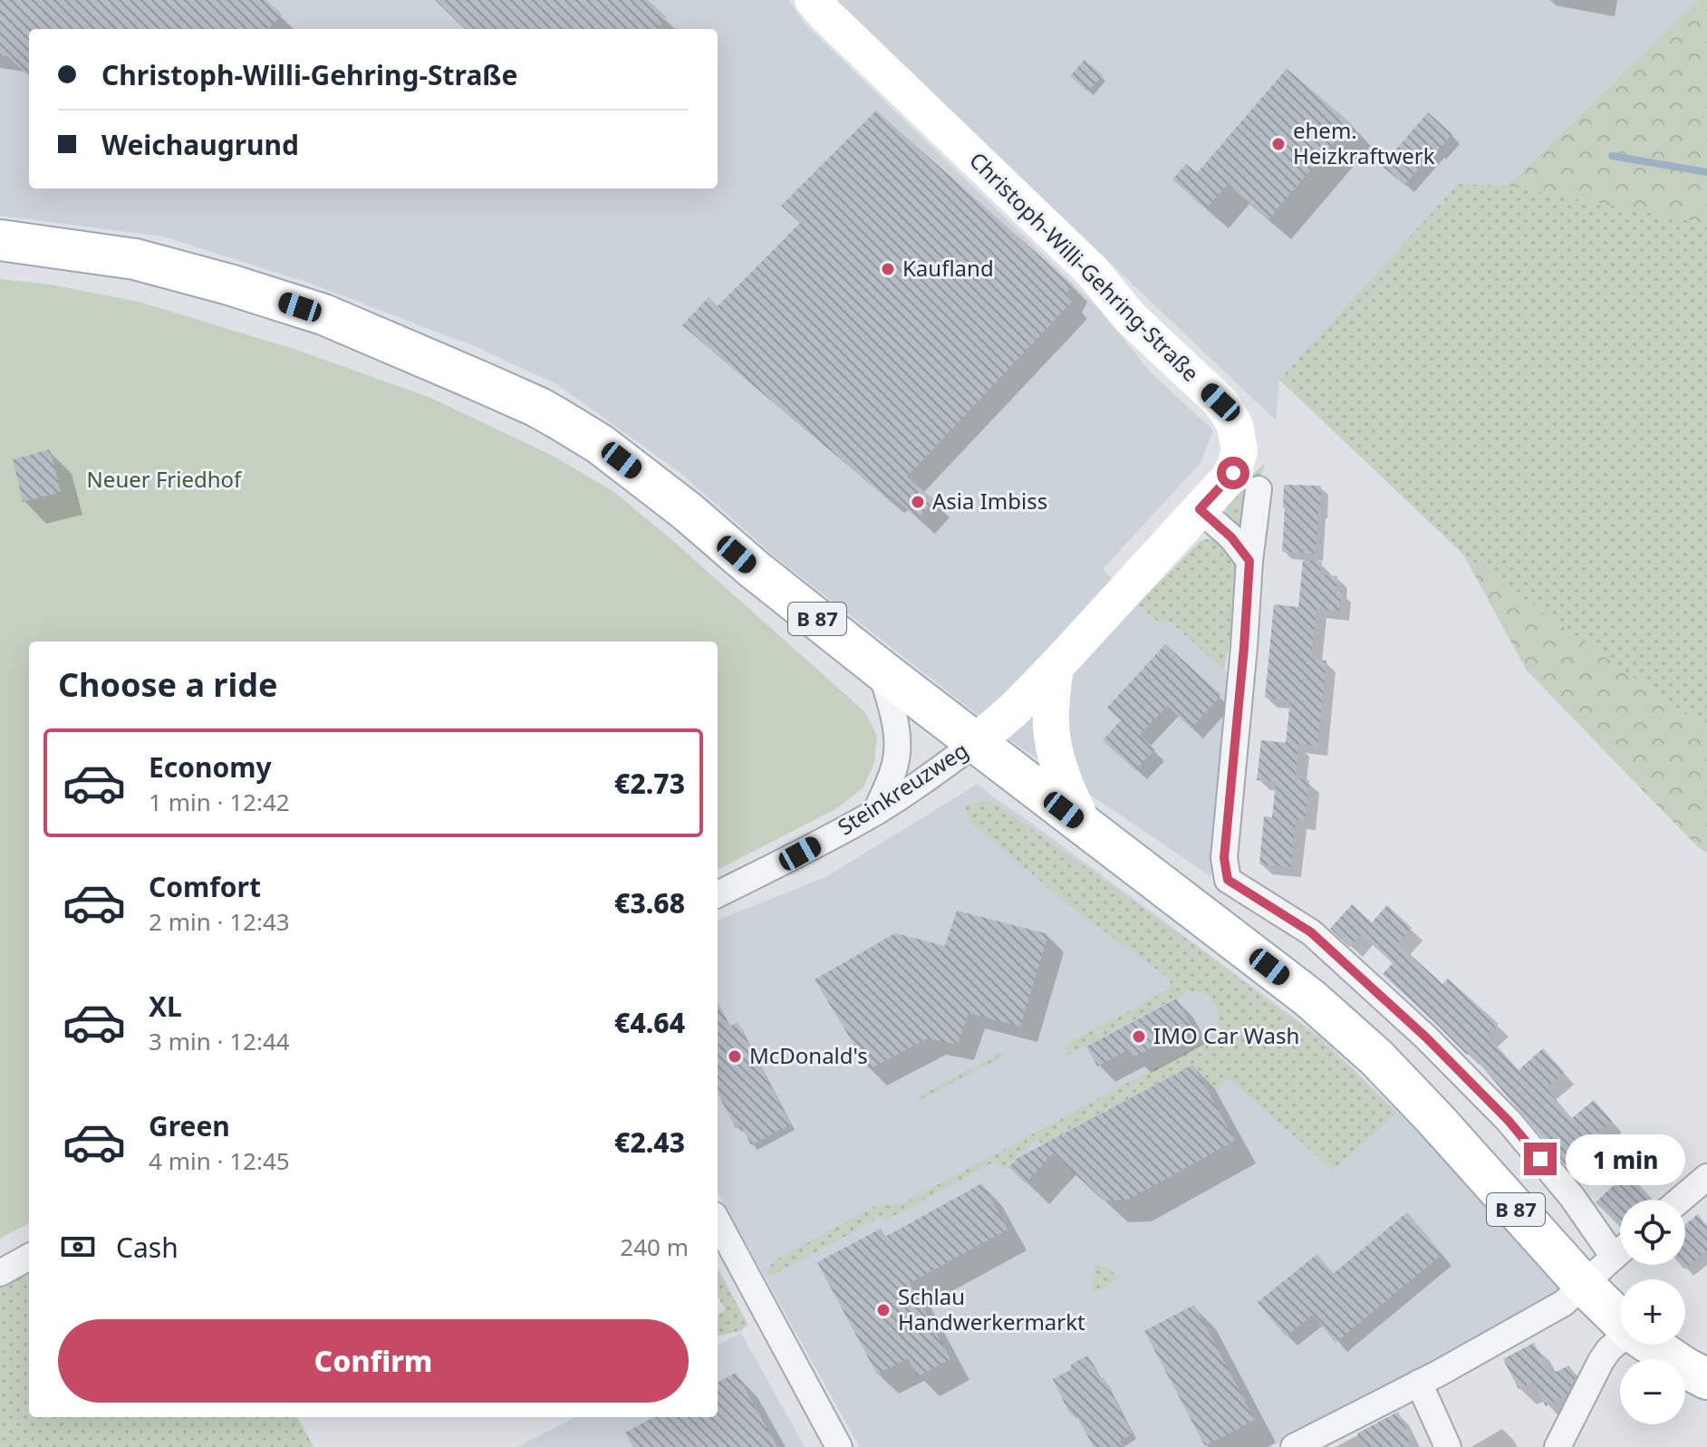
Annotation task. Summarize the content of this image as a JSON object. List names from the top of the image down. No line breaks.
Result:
{"streets":{"main road":["B 87"],"street":["Christoph-Willi-Gehring-Straße","Steinkreuzweg"]},"crossings":[["Christoph-Willi-Gehring-Straße","B 87"],["Christoph-Willi-Gehring-Straße","Steinkreuzweg"],["B 87","Steinkreuzweg"]],"parks":["Neuer Friedhof"],"places":["ehem. Heizkraftwerk","Kaufland","Asia Imbiss","IMO Car Wash","McDonald's","Schlau Handwerkermarkt"],"page":{"banner":["Christoph-Willi-Gehring-Straße","Weichaugrund"],"heading":"Choose a ride","list":[{"name":"Economy","note":"1 min · 12:42","value":"€2.73"},{"name":"Comfort","note":"2 min · 12:43","value":"€3.68"},{"name":"XL","note":"3 min · 12:44","value":"€4.64"},{"name":"Green","note":"4 min · 12:45","value":"€2.43"}],"bubble":"1 min","map_buttons":["+","−"],"pay":["Cash","240 m"],"buttons":"Confirm"}}
